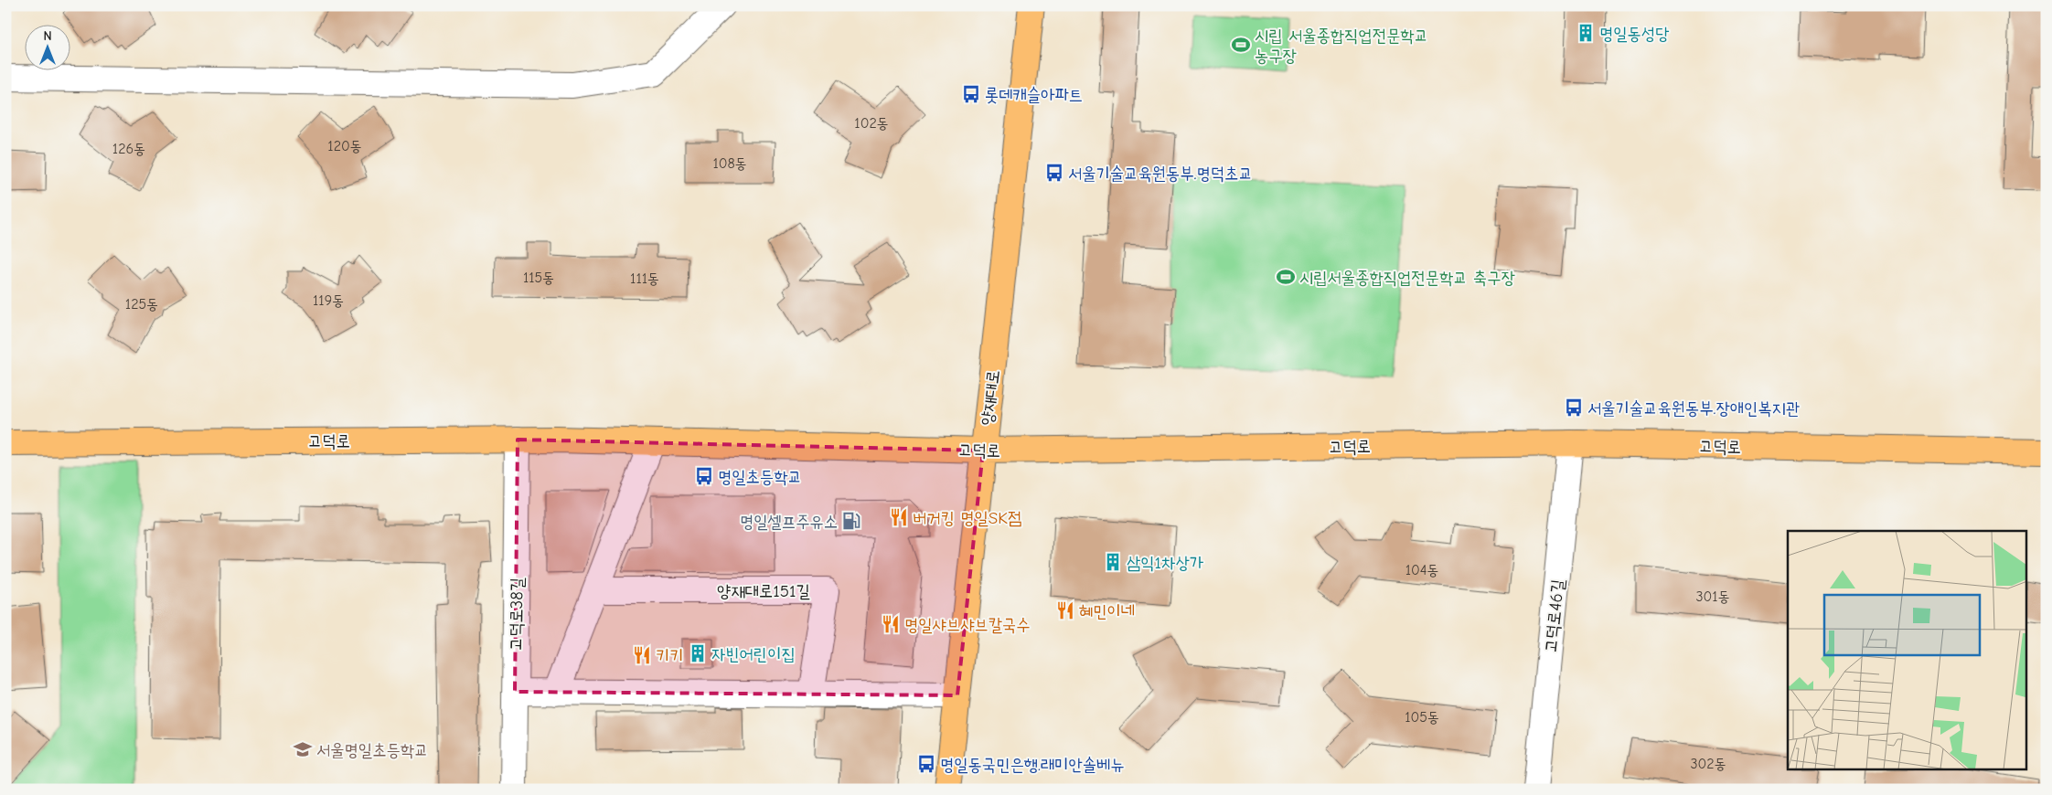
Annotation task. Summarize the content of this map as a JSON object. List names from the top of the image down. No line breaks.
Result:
{"streets":{"main road":["양재대로","고덕로"],"street":["양재대로151길","고덕로38길","고덕로46길"]},"crossings":[["양재대로","고덕로"],["고덕로","고덕로38길"],["고덕로","고덕로46길"]],"places":{"building":["명일동성당","삼익1차상가","자빈어린이집"],"sports":["시립 서울종합직업전문학교 농구장","시립서울종합직업전문학교 축구장"],"bus stop":["롯데캐슬아파트","서울기술교육원동부.명덕초교","서울기술교육원동부.장애인복지관","명일초등학교","명일동국민은행.래미안솔베뉴"],"restaurant":["버거킹 명일SK점","혜민이네","명일샤브샤브칼국수","키키"],"fuel station":["명일셀프주유소"],"school or university":["서울명일초등학교"]},"house_numbers":["102동","120동","126동","108동","115동","111동","119동","125동","104동","301동","105동","302동"],"north":"top"}
